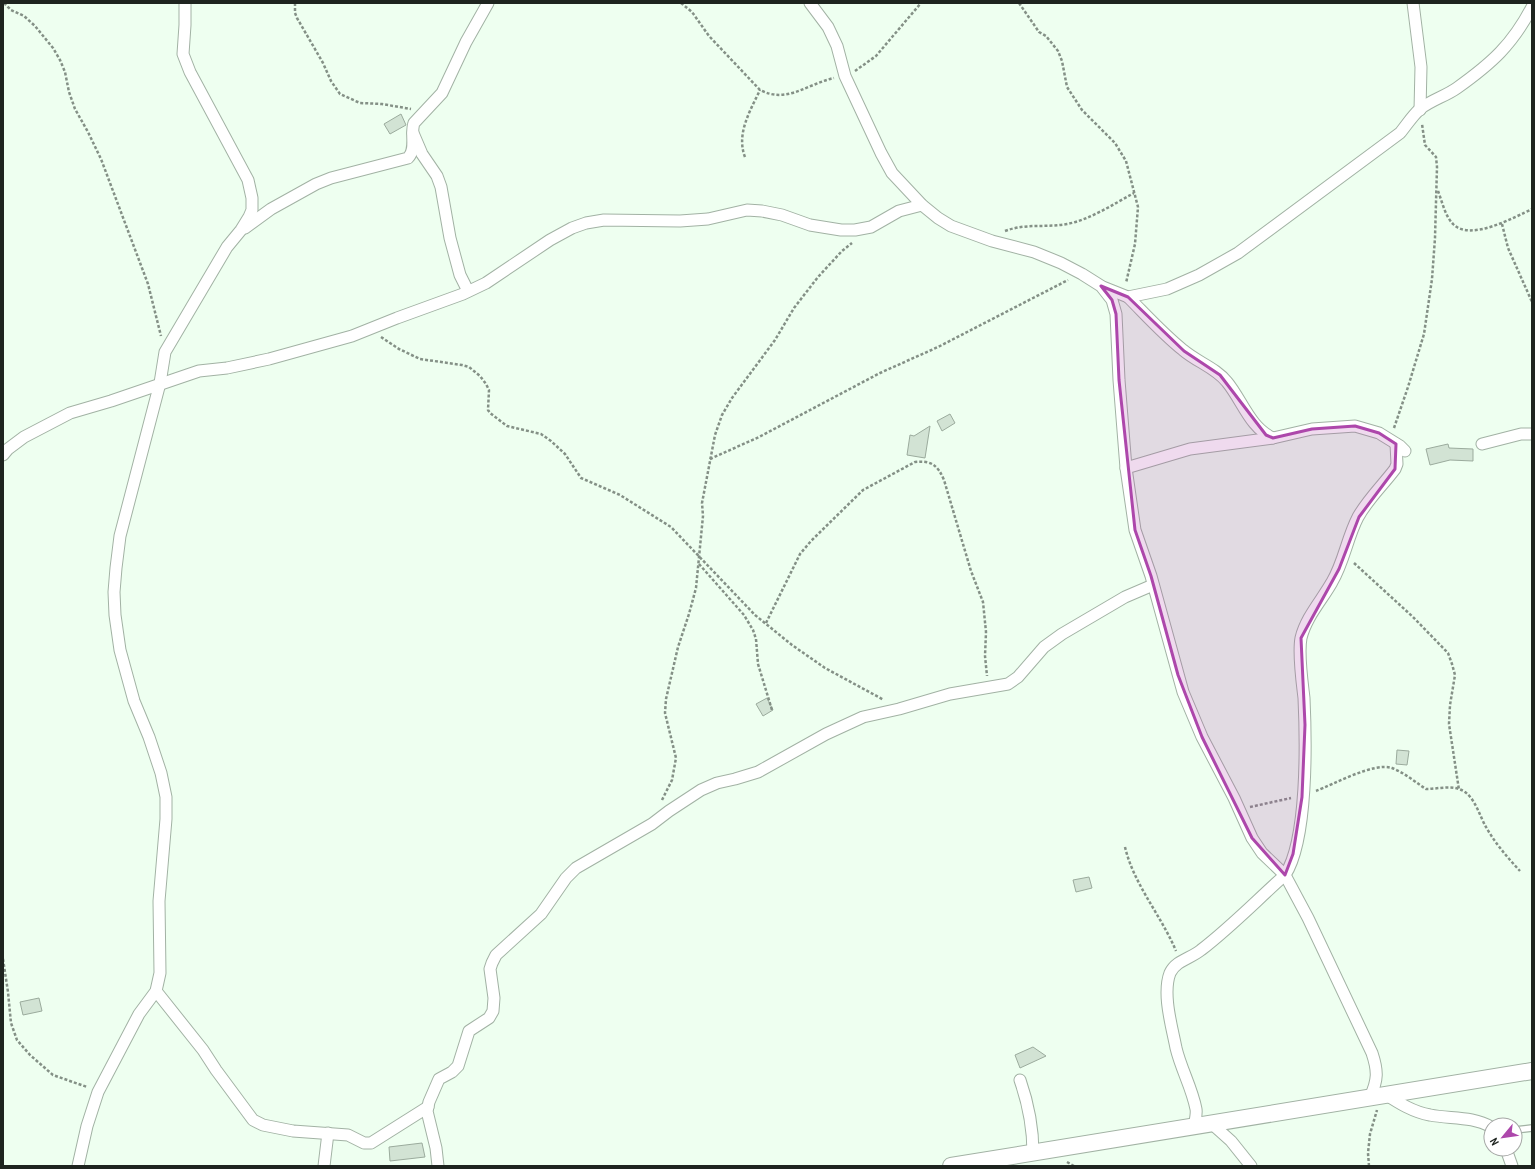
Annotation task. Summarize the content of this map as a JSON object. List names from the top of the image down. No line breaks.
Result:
{"north":"bottom left"}
